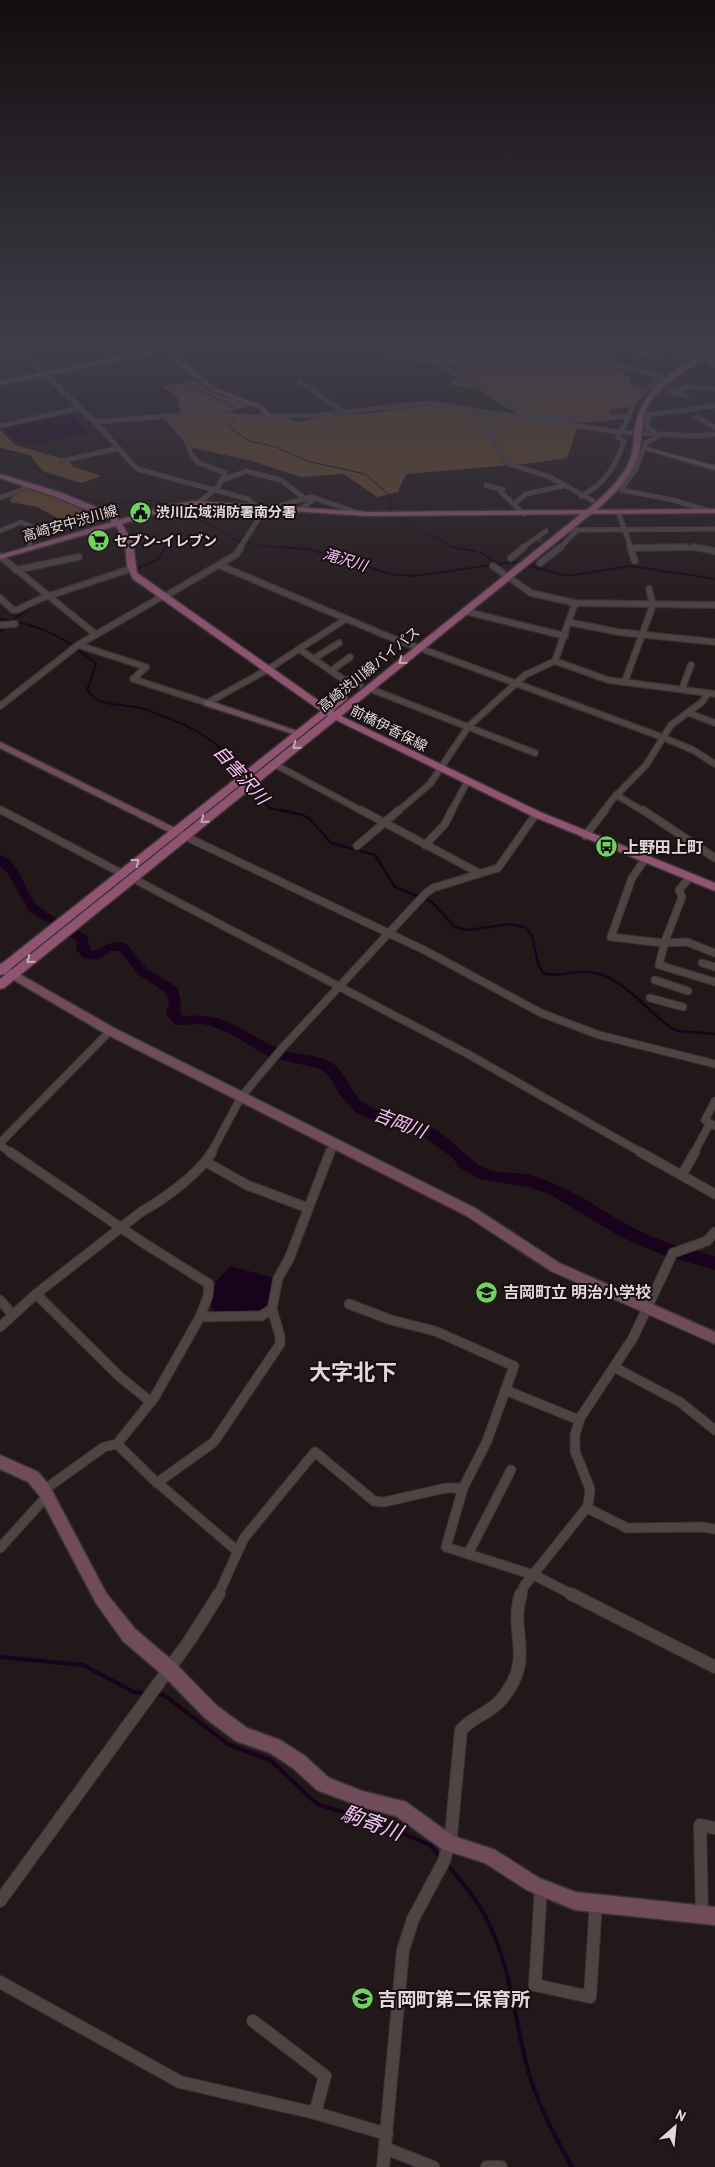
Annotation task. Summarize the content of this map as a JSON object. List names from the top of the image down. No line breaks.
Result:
{"streets":{"main road":["高崎安中渋川線","高崎渋川線バイパス","前橋伊香保線"]},"crossings":[["高崎安中渋川線","高崎渋川線バイパス"],["高崎渋川線バイパス","前橋伊香保線"]],"districts":["大字北下"],"water":["滝沢川","自害沢川","吉岡川","駒寄川"],"places":{"public building":["渋川広域消防署南分署"],"supermarket":["セブン-イレブン"],"bus stop":["上野田上町"],"school or university":["吉岡町立 明治小学校","吉岡町第二保育所"]},"north":"top right"}
